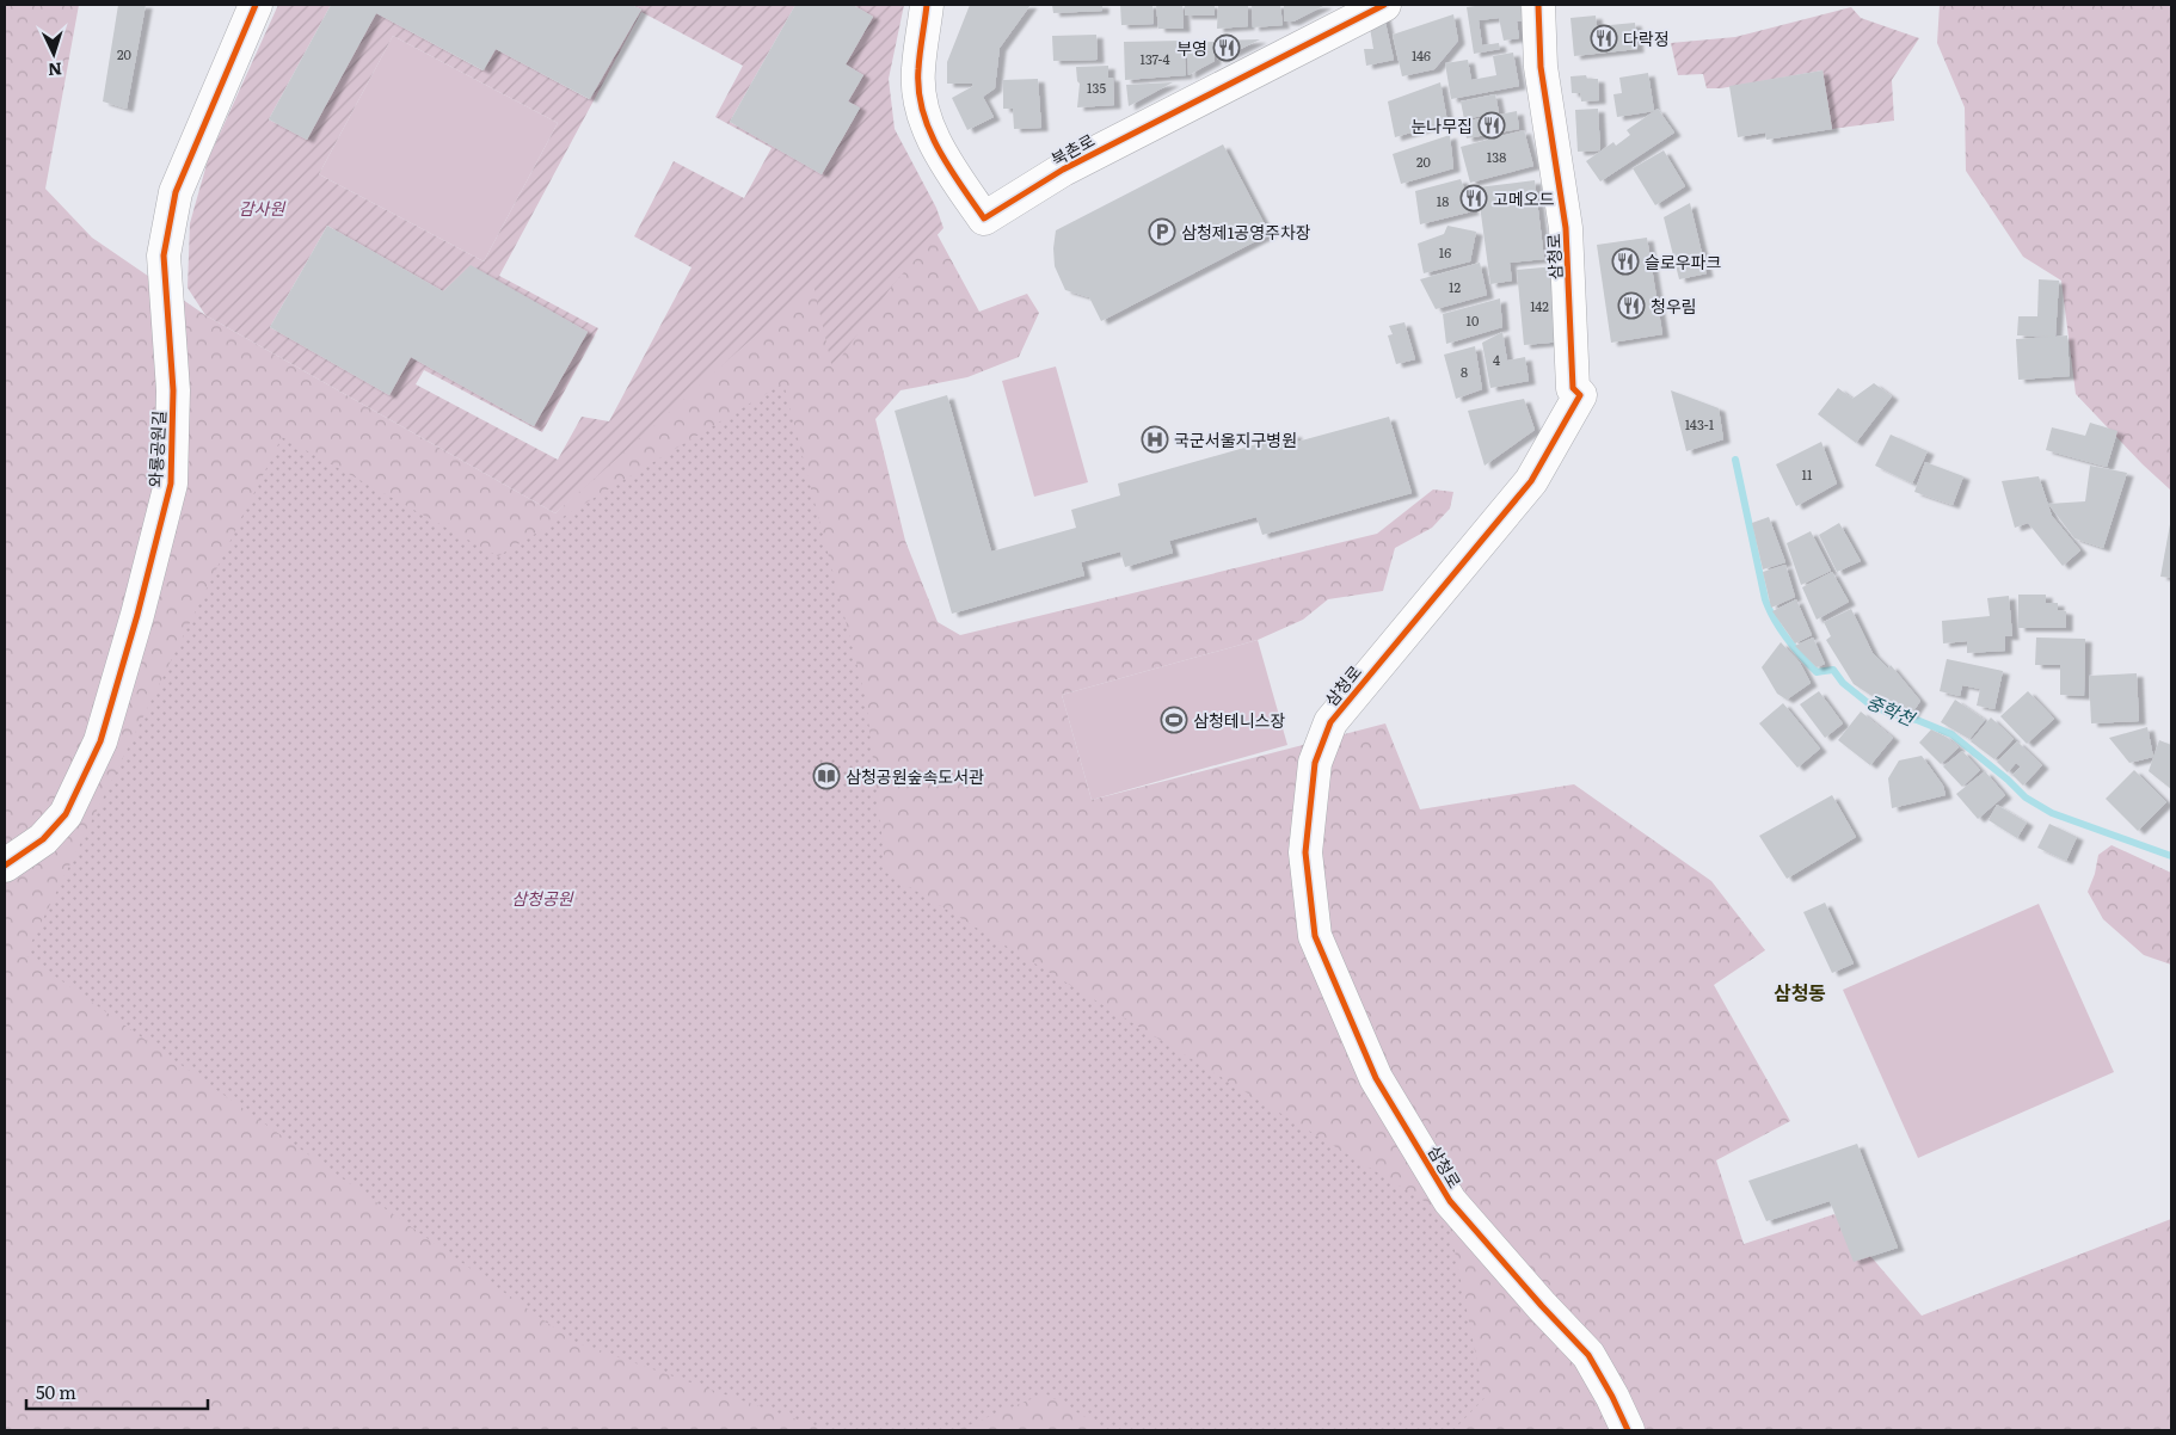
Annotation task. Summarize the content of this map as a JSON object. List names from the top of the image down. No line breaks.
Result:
{"streets":{"street":["북촌로","삼청로","와룡공원길"]},"districts":["삼청동"],"water":["중학천"],"parks":["감사원","삼청공원"],"places":{"restaurant":["다락정","부영","눈나무집","고메오드","슬로우파크","청우림"],"parking":["삼청제1공영주차장"],"hospital":["국군서울지구병원"],"sports":["삼청테니스장"],"library":["삼청공원숲속도서관"]},"house_numbers":["20","146","137-4","135","138","20","18","16","12","142","10","4","8","143-1","11"],"scale_bar":"50 m","north":"bottom"}
